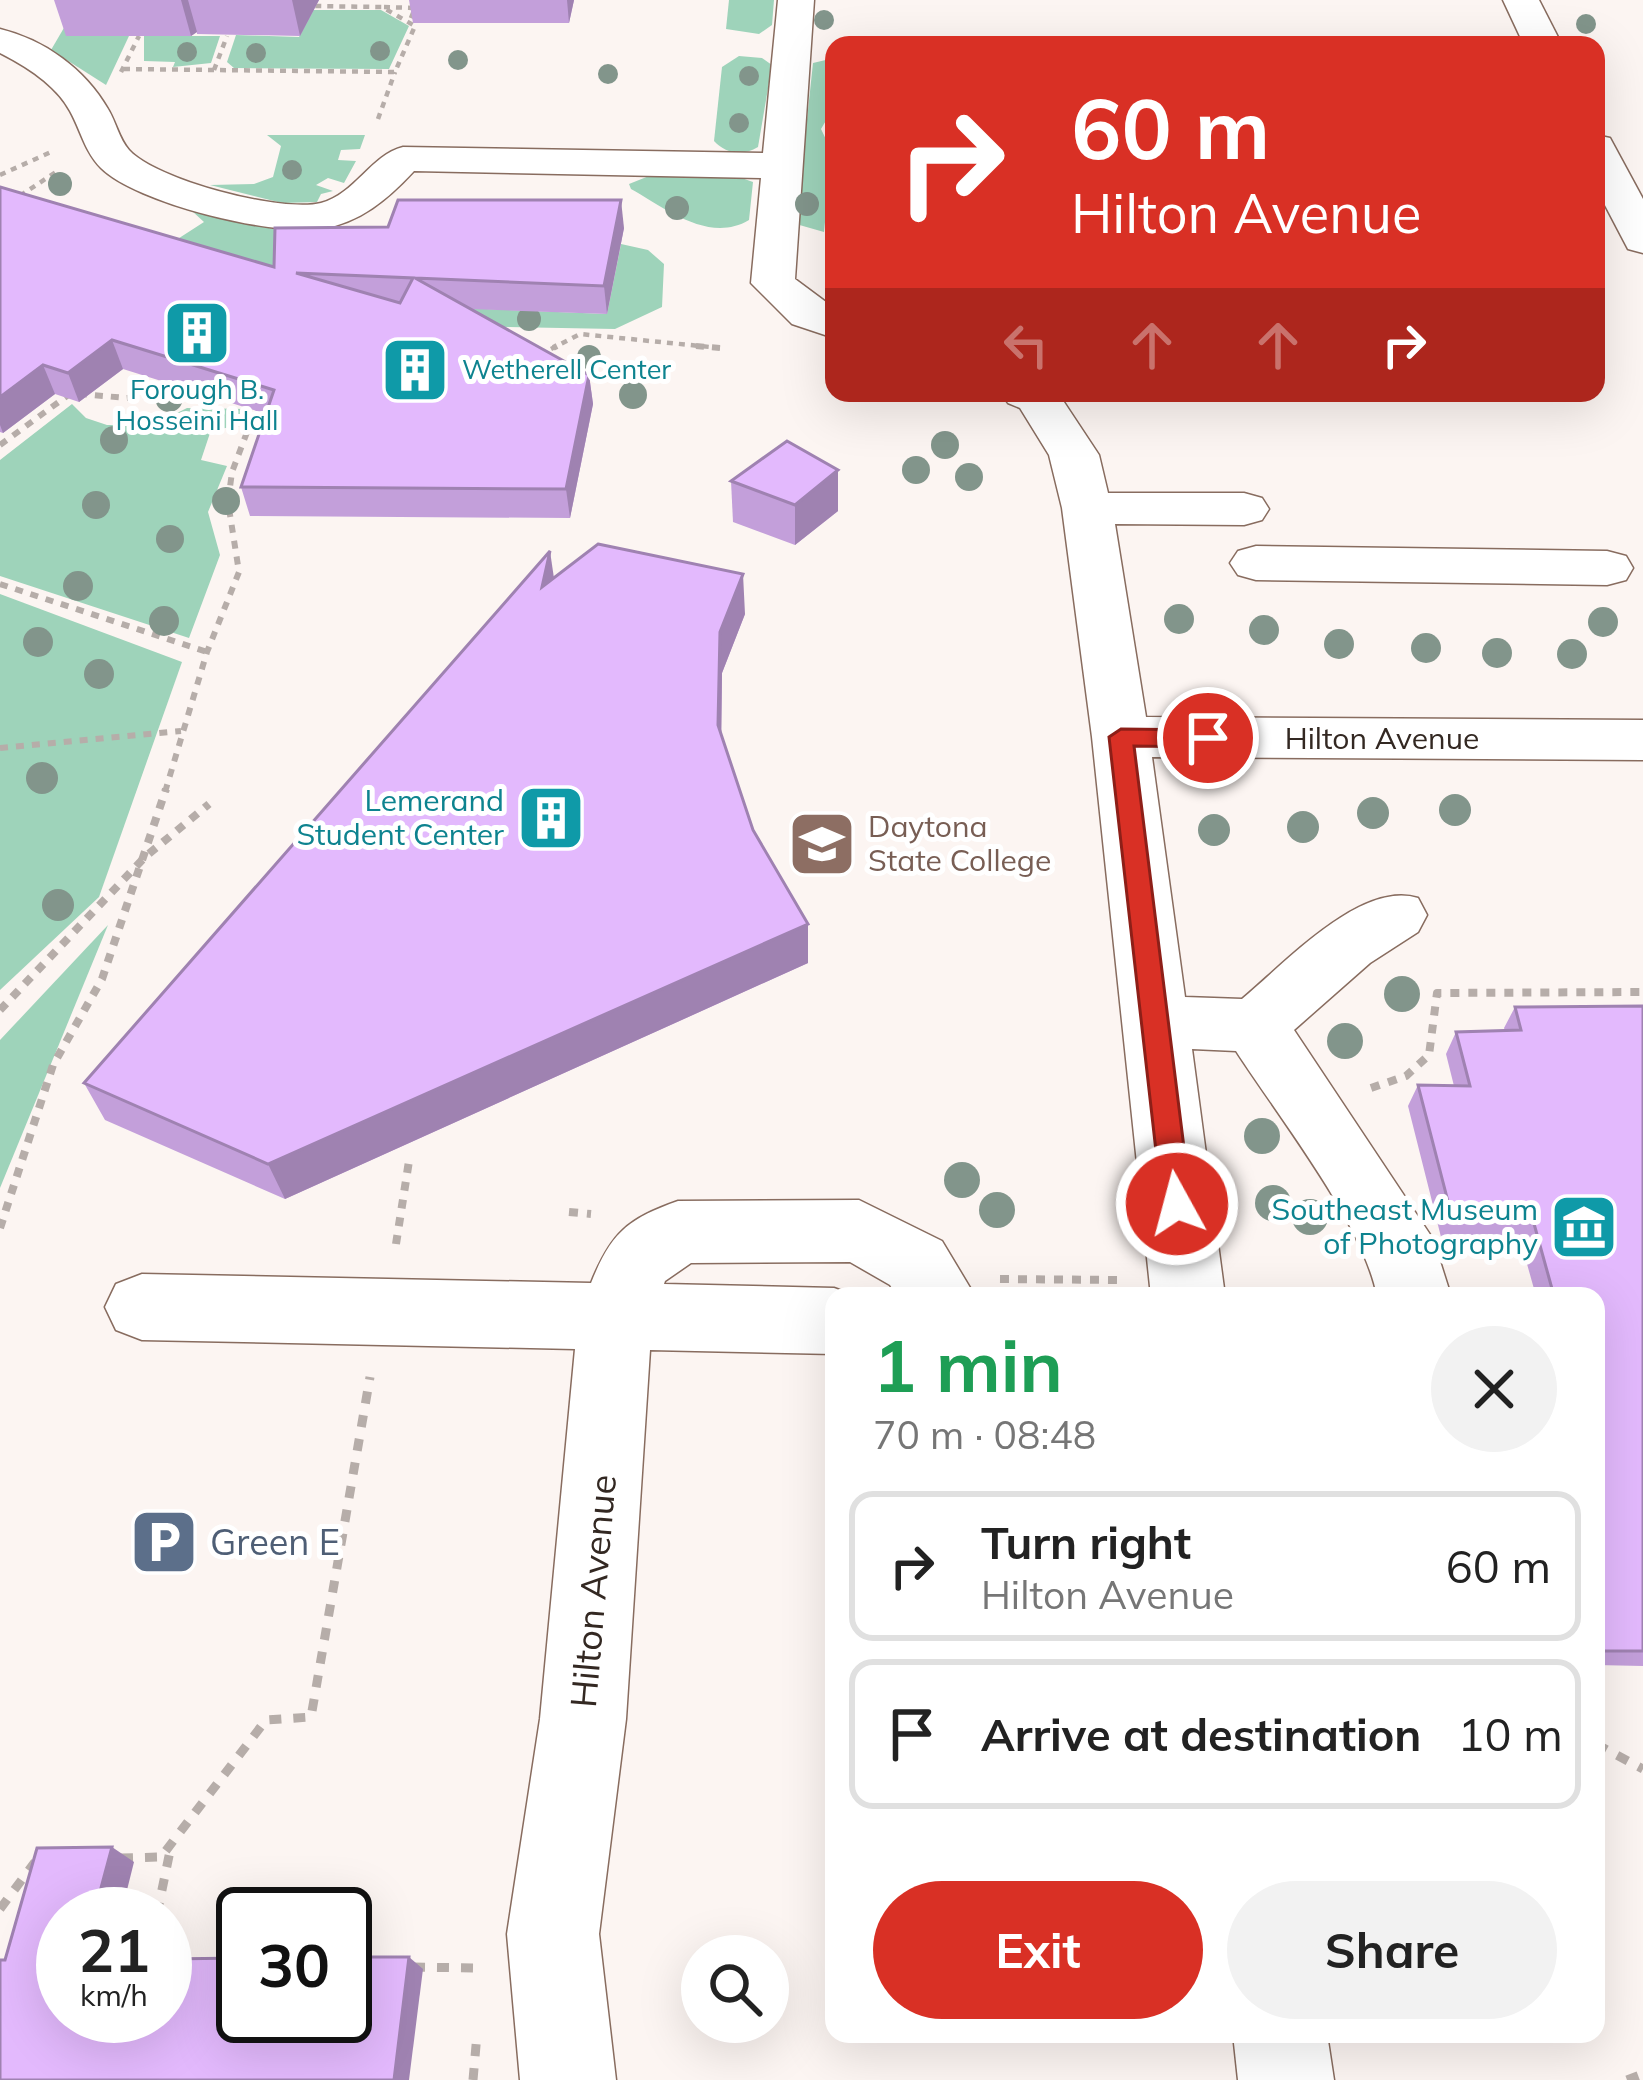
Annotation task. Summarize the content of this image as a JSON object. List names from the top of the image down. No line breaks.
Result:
{"streets":{"street":["Hilton Avenue"]},"places":{"building":["Forough B. Hosseini Hall","Wetherell Center","Lemerand Student Center"],"school or university":["Daytona State College"],"museum":["Southeast Museum of Photography"],"parking":["Green E"]},"page":{"turn":["60 m","Hilton Avenue"],"heading":["1 min","70 m · 08:48"],"list":[{"name":"Turn right","note":"Hilton Avenue","value":"60 m"},{"name":"Arrive at destination","value":"10 m"}],"buttons":["Exit","Share"],"speed":"21 km/h","limit":"30"}}
